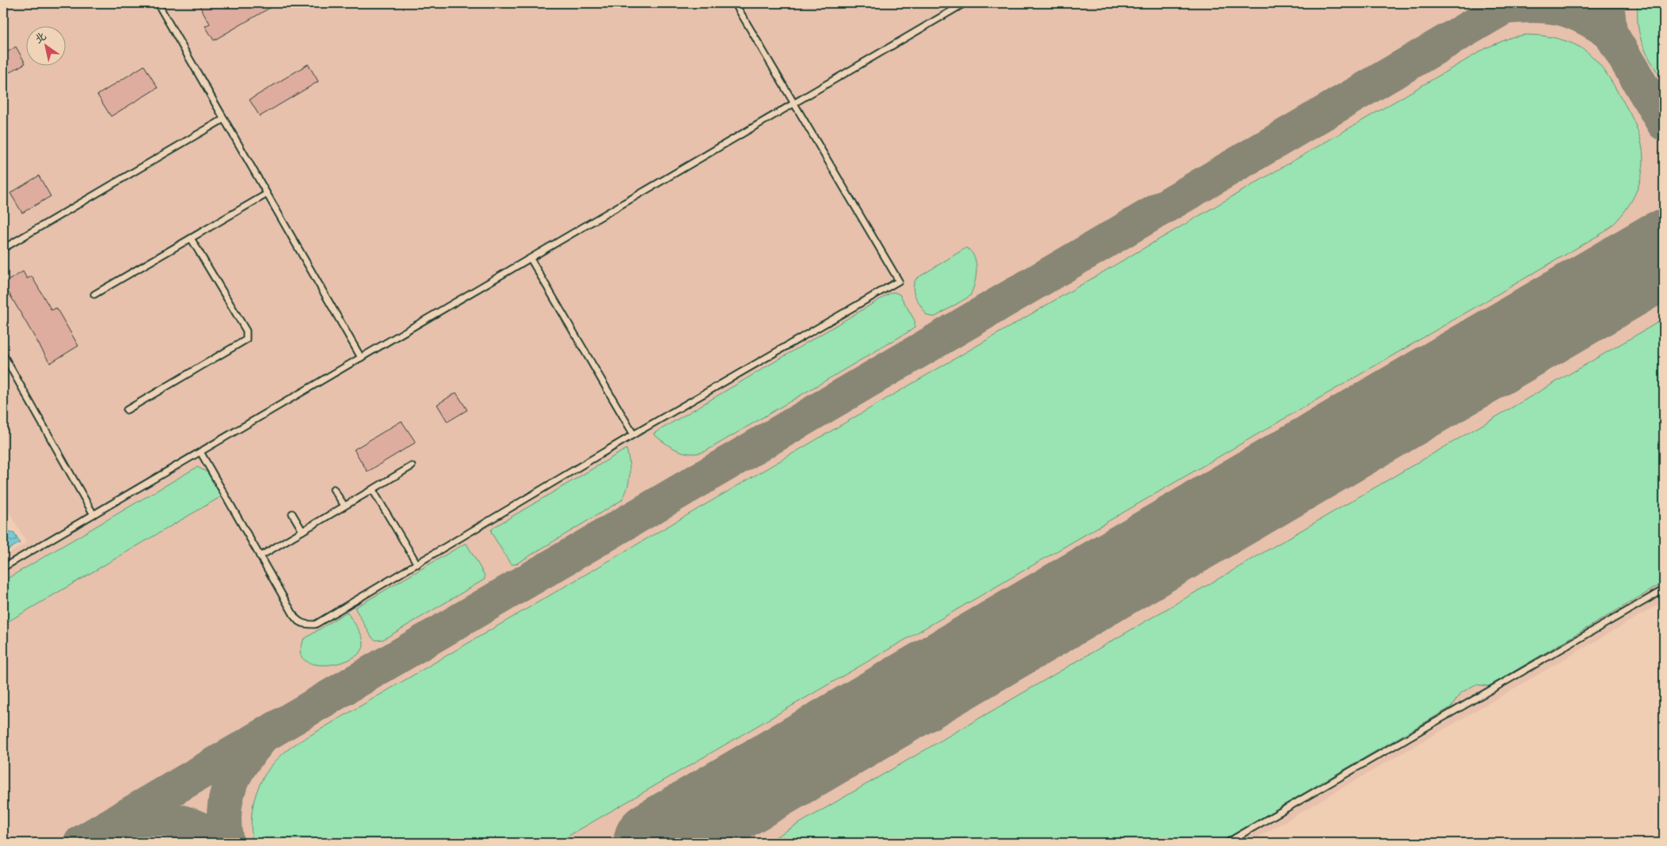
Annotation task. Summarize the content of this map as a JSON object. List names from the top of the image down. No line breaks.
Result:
{"north":"top left"}
